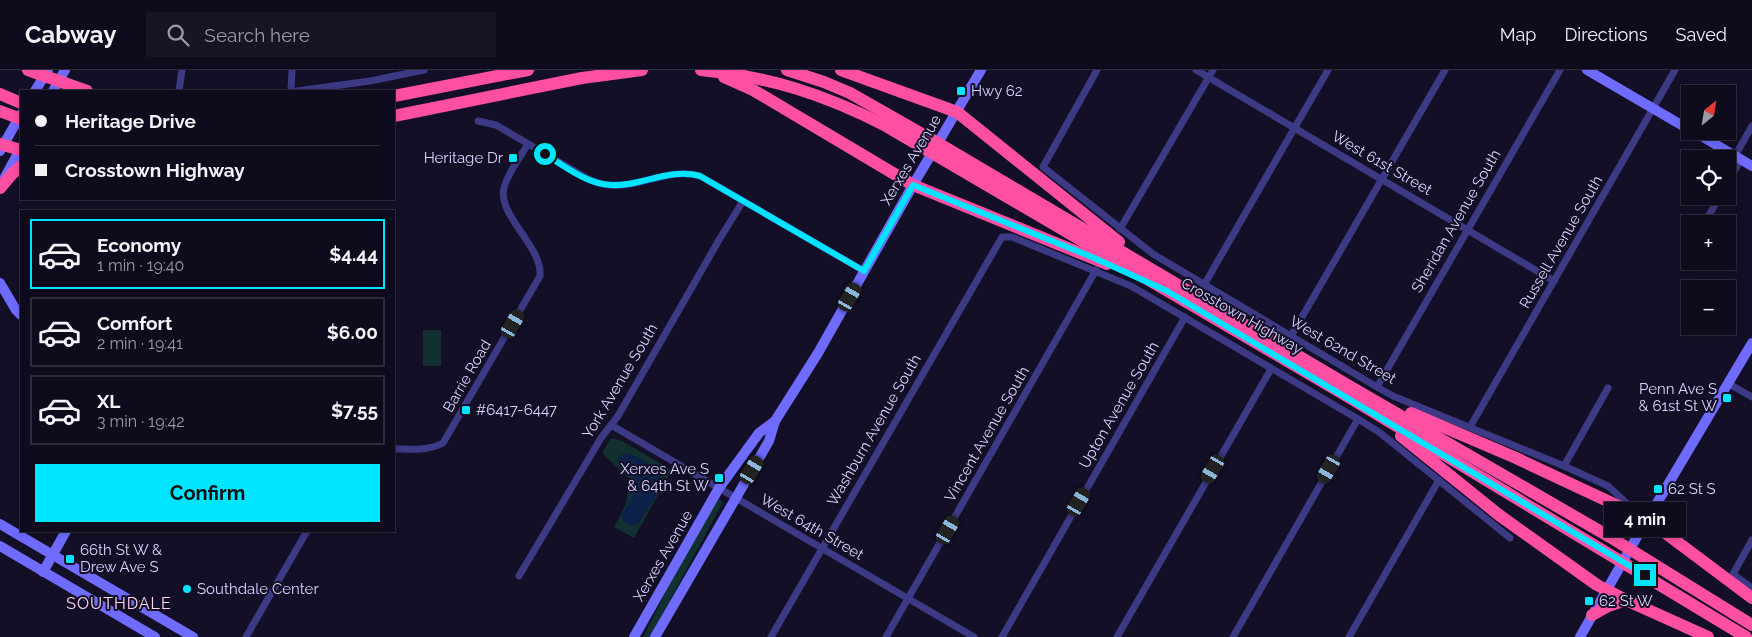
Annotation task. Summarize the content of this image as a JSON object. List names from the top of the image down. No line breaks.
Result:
{"streets":{"highway":["Crosstown Highway"],"street":["Xerxes Avenue","West 61st Street","Sheridan Avenue South","Russell Avenue South","West 62nd Street","Barrie Road","York Avenue South","Upton Avenue South","Washburn Avenue South","Vincent Avenue South","West 64th Street"]},"crossings":[["Xerxes Avenue","West 64th Street"],["West 61st Street","Sheridan Avenue South"],["West 61st Street","Russell Avenue South"],["Sheridan Avenue South","West 62nd Street"],["Russell Avenue South","West 62nd Street"],["York Avenue South","West 64th Street"],["Washburn Avenue South","Vincent Avenue South"],["Washburn Avenue South","West 64th Street"],["Vincent Avenue South","West 64th Street"]],"districts":["SOUTHDALE"],"places":{"transit":["Hwy 62","Heritage Dr","Penn Ave S & 61st St W","#6417-6447","Xerxes Ave S & 64th St W","62 St S","66th St W & Drew Ave S","62 St W"],"other":["Southdale Center"]},"north":"top right","page":{"header":"Cabway","search":"Search here","nav":["Map","Directions","Saved"],"map_buttons":["+","−"],"banner":["Heritage Drive","Crosstown Highway"],"list":[{"name":"Economy","note":"1 min · 19:40","value":"$4.44"},{"name":"Comfort","note":"2 min · 19:41","value":"$6.00"},{"name":"XL","note":"3 min · 19:42","value":"$7.55"}],"buttons":"Confirm","bubble":"4 min"}}
